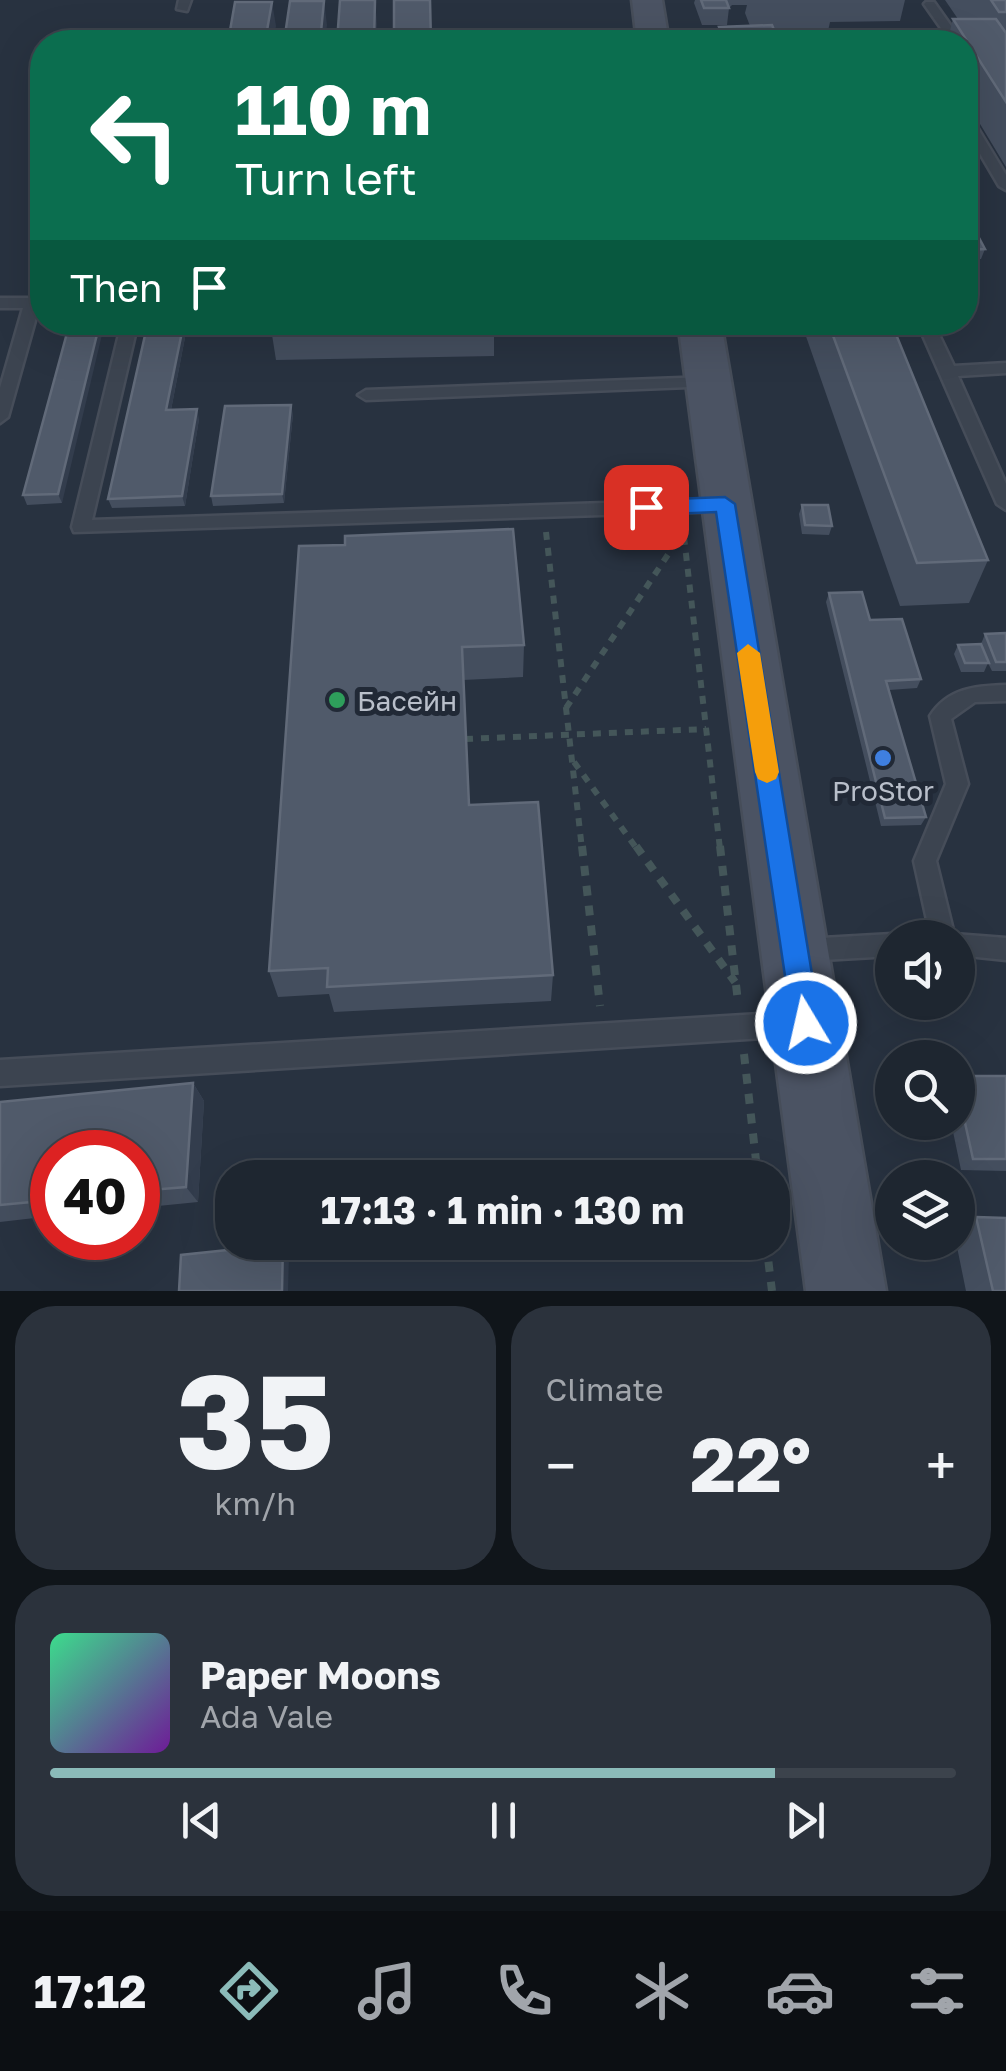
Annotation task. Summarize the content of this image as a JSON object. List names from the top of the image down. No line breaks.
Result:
{"places":["Басейн","ProStor"],"page":{"turn":["110 m","Turn left"],"then":"Then","limit":"40","trip":"17:13 · 1 min · 130 m","tile":[["35","km/h"],"Climate"],"heat":["−","22°","+"],"song":["Paper Moons","Ada Vale"],"tabs":"17:12"}}
